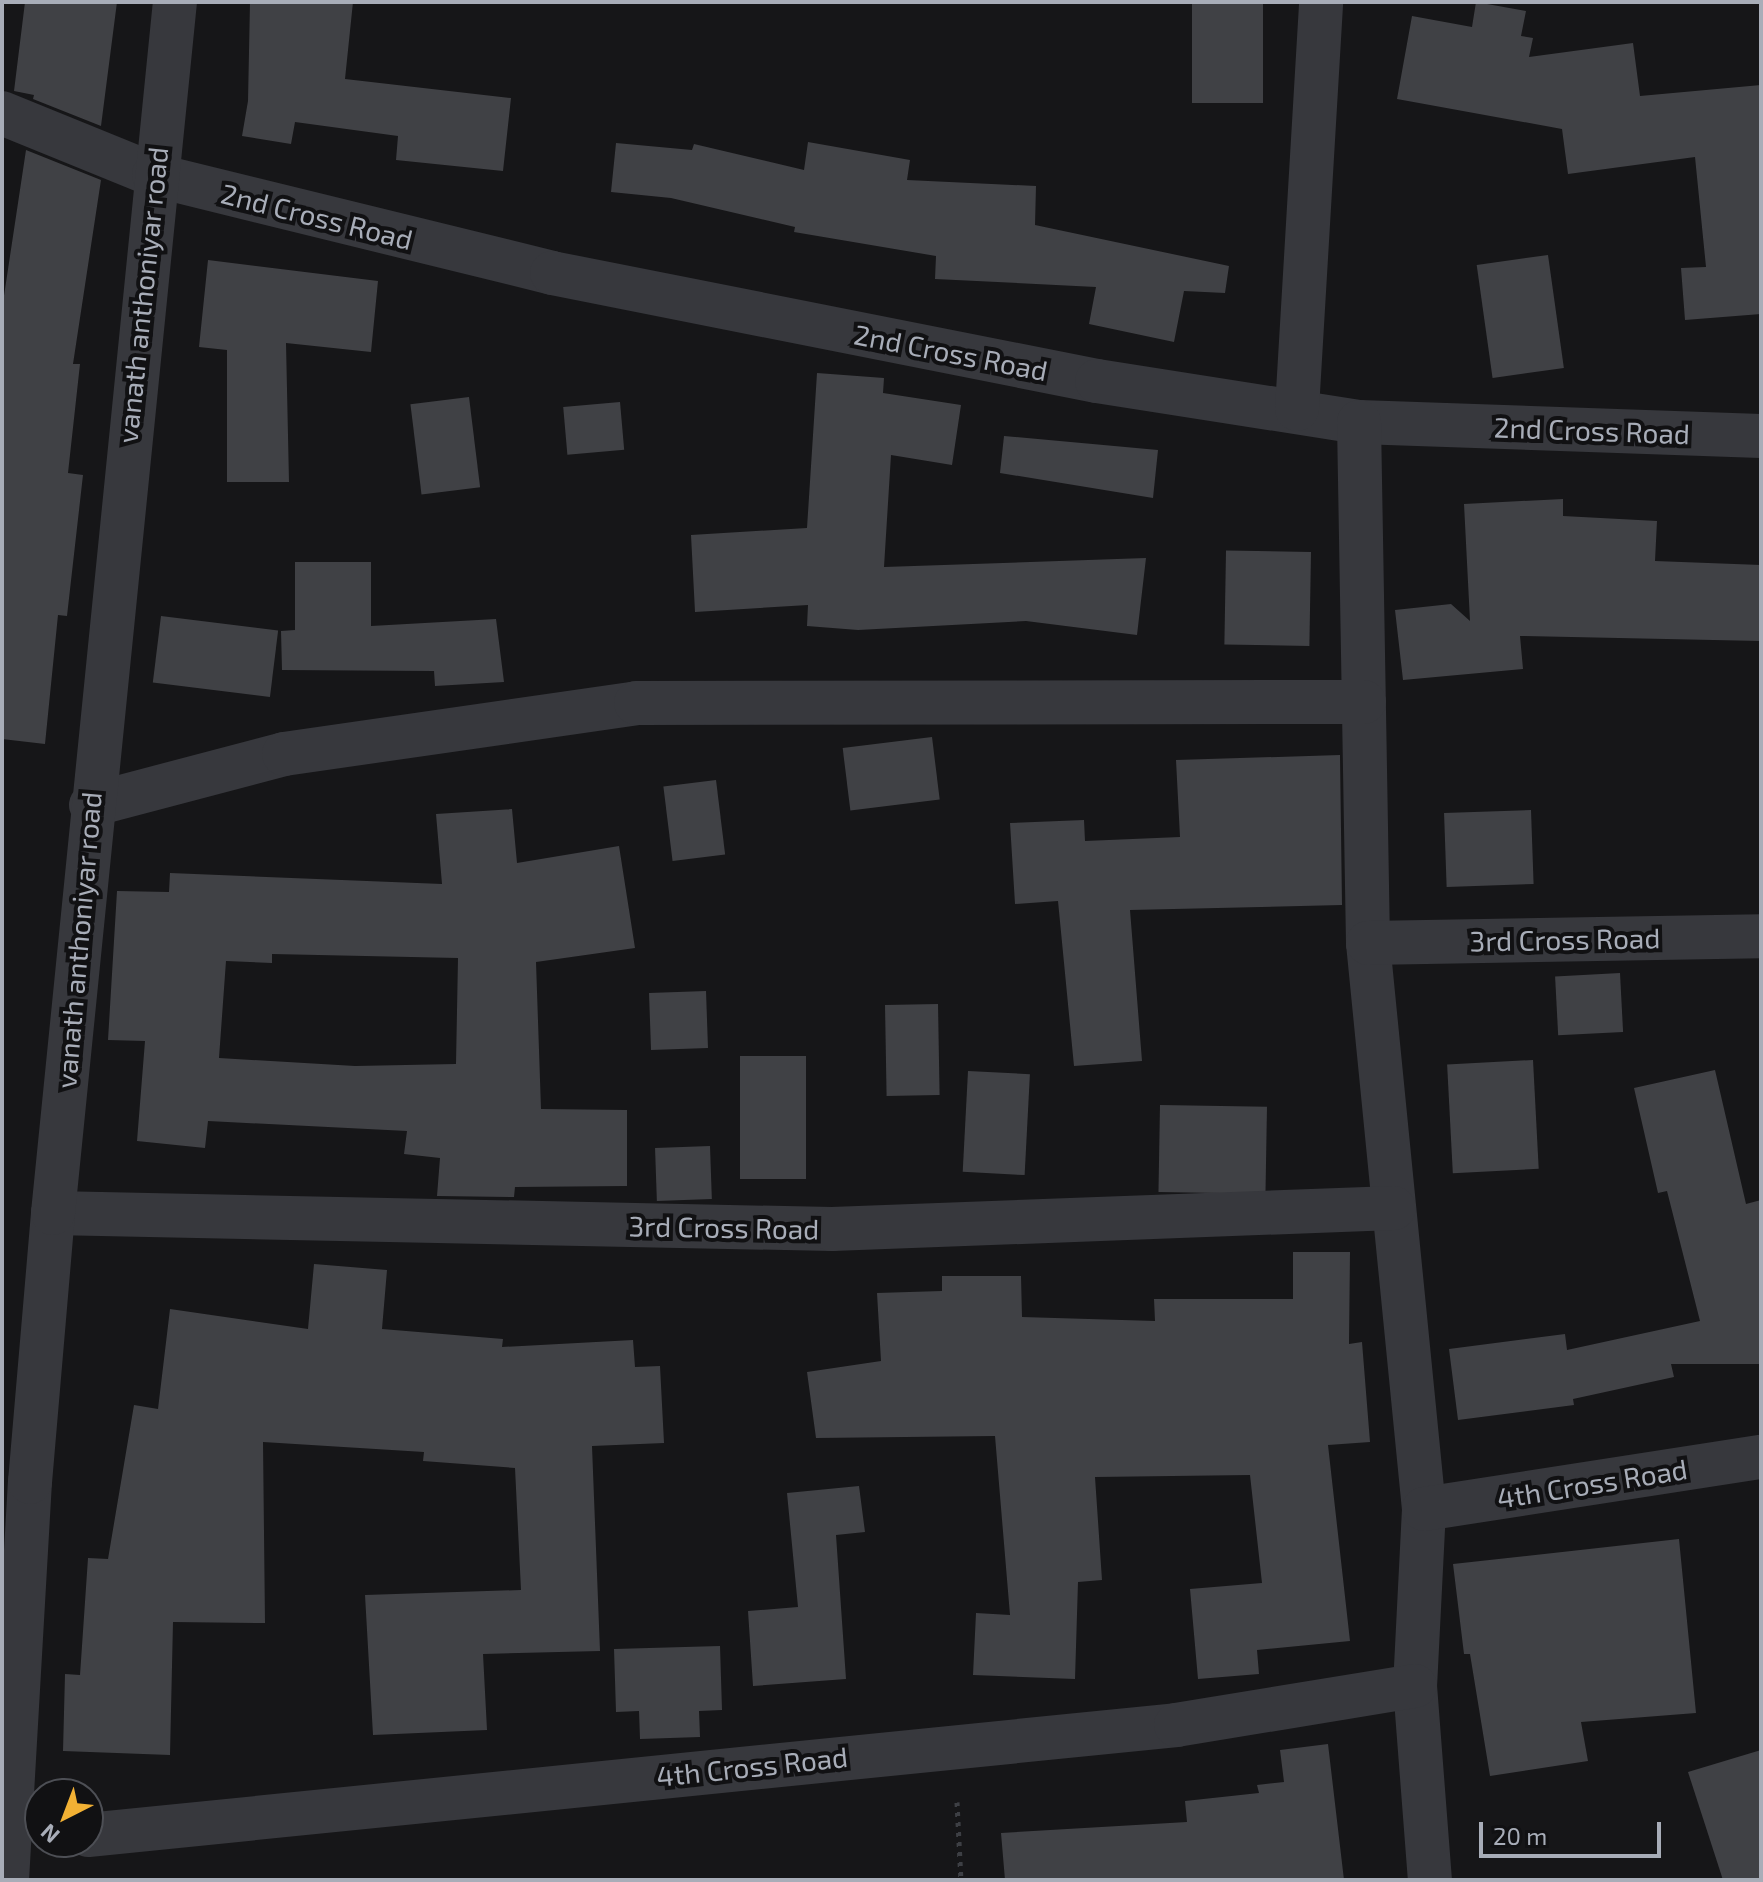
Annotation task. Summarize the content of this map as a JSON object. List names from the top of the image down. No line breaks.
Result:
{"streets":{"street":["2nd Cross Road","vanath anthoniyar road","3rd Cross Road","4th Cross Road"]},"crossings":[["2nd Cross Road","vanath anthoniyar road"],["vanath anthoniyar road","3rd Cross Road"]],"scale_bar":"20 m","north":"bottom left"}
